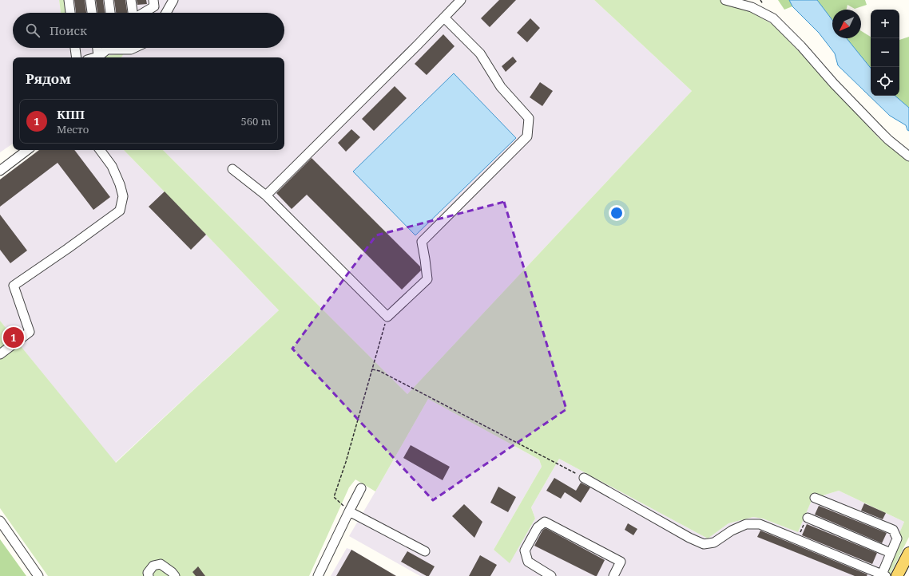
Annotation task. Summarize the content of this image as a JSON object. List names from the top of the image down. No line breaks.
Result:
{"north":"bottom left","page":{"map_buttons":["+","−"],"search":"Поиск","heading":"Рядом","list":[{"mark":"1","name":"КПП","note":"Место","value":"560 m"}],"pins":"1"}}
